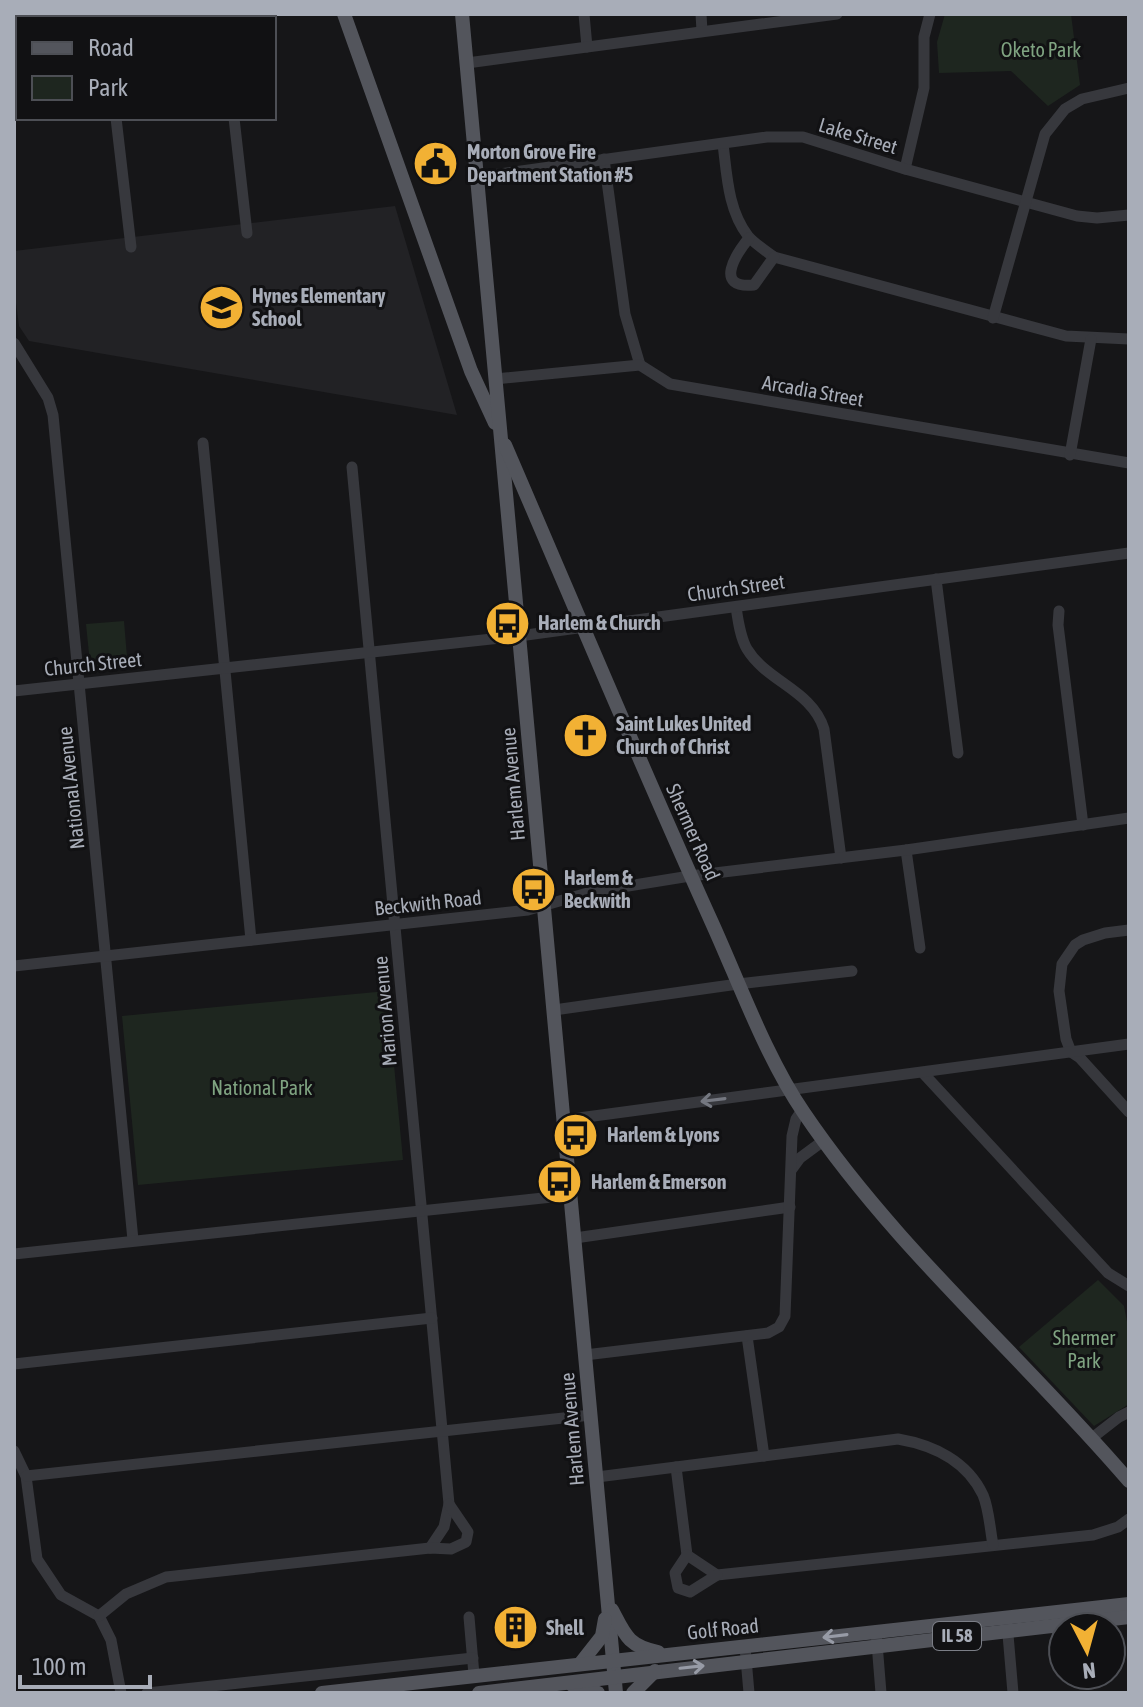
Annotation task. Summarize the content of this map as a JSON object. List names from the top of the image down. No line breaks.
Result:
{"streets":{"main road":["Harlem Avenue","Shermer Road","Golf Road","IL 58"],"street":["Lake Street","Arcadia Street","Church Street","National Avenue","Beckwith Road","Marion Avenue"]},"crossings":[["Lake Street","Harlem Avenue"],["Church Street","Harlem Avenue"],["Church Street","National Avenue"],["Church Street","Shermer Road"],["Church Street","Marion Avenue"],["Harlem Avenue","Shermer Road"],["Harlem Avenue","Beckwith Road"],["Harlem Avenue","Golf Road"],["National Avenue","Beckwith Road"],["Shermer Road","Beckwith Road"],["Beckwith Road","Marion Avenue"]],"parks":["Oketo Park","National Park","Shermer Park"],"places":{"public building":["Morton Grove Fire Department Station #5"],"school or university":["Hynes Elementary School"],"bus stop":["Harlem & Church","Harlem & Beckwith","Harlem & Lyons","Harlem & Emerson"],"church":["Saint Lukes United Church of Christ"],"building":["Shell"]},"legend":["Road","Park"],"scale_bar":"100 m","north":"bottom"}
